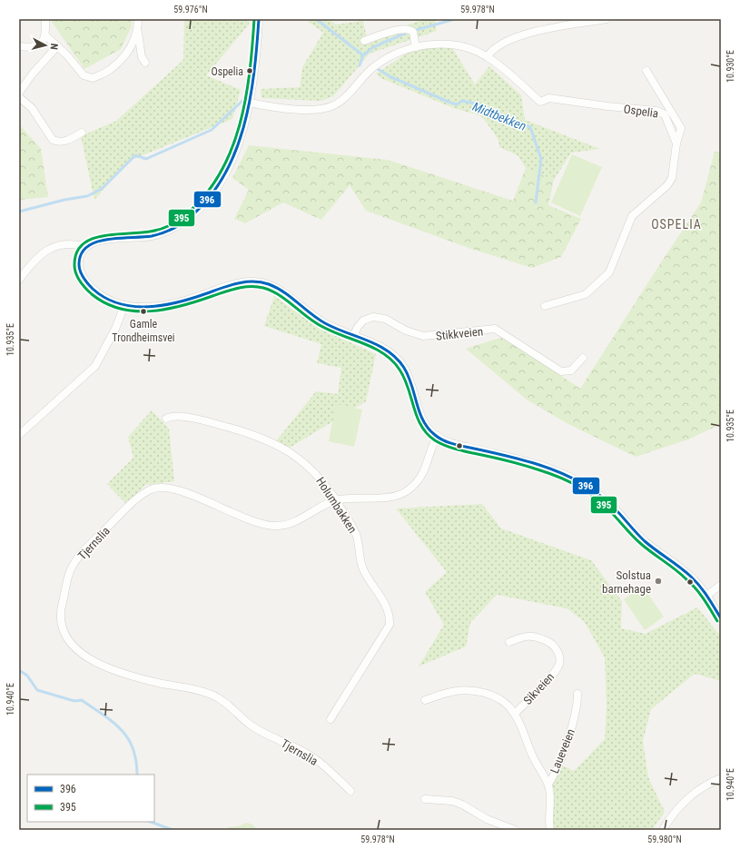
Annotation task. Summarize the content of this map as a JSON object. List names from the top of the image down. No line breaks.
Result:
{"streets":{"street":["Ospelia","Stikkveien","Holumbakken","Tjernslia","Sikveien","Laueveien"]},"crossings":[["Holumbakken","Tjernslia"],["Sikveien","Laueveien"]],"districts":["OSPELIA"],"water":["Midtbekken"],"places":["Ospelia","Gamle Trondheimsvei","Solstua barnehage"],"lines":["transit line 396","transit line 395"],"legend":["396","395"],"north":"right","coordinates":["59.976°N","59.978°N","10.930°E","10.935°E","10.940°E","59.980°N"]}
